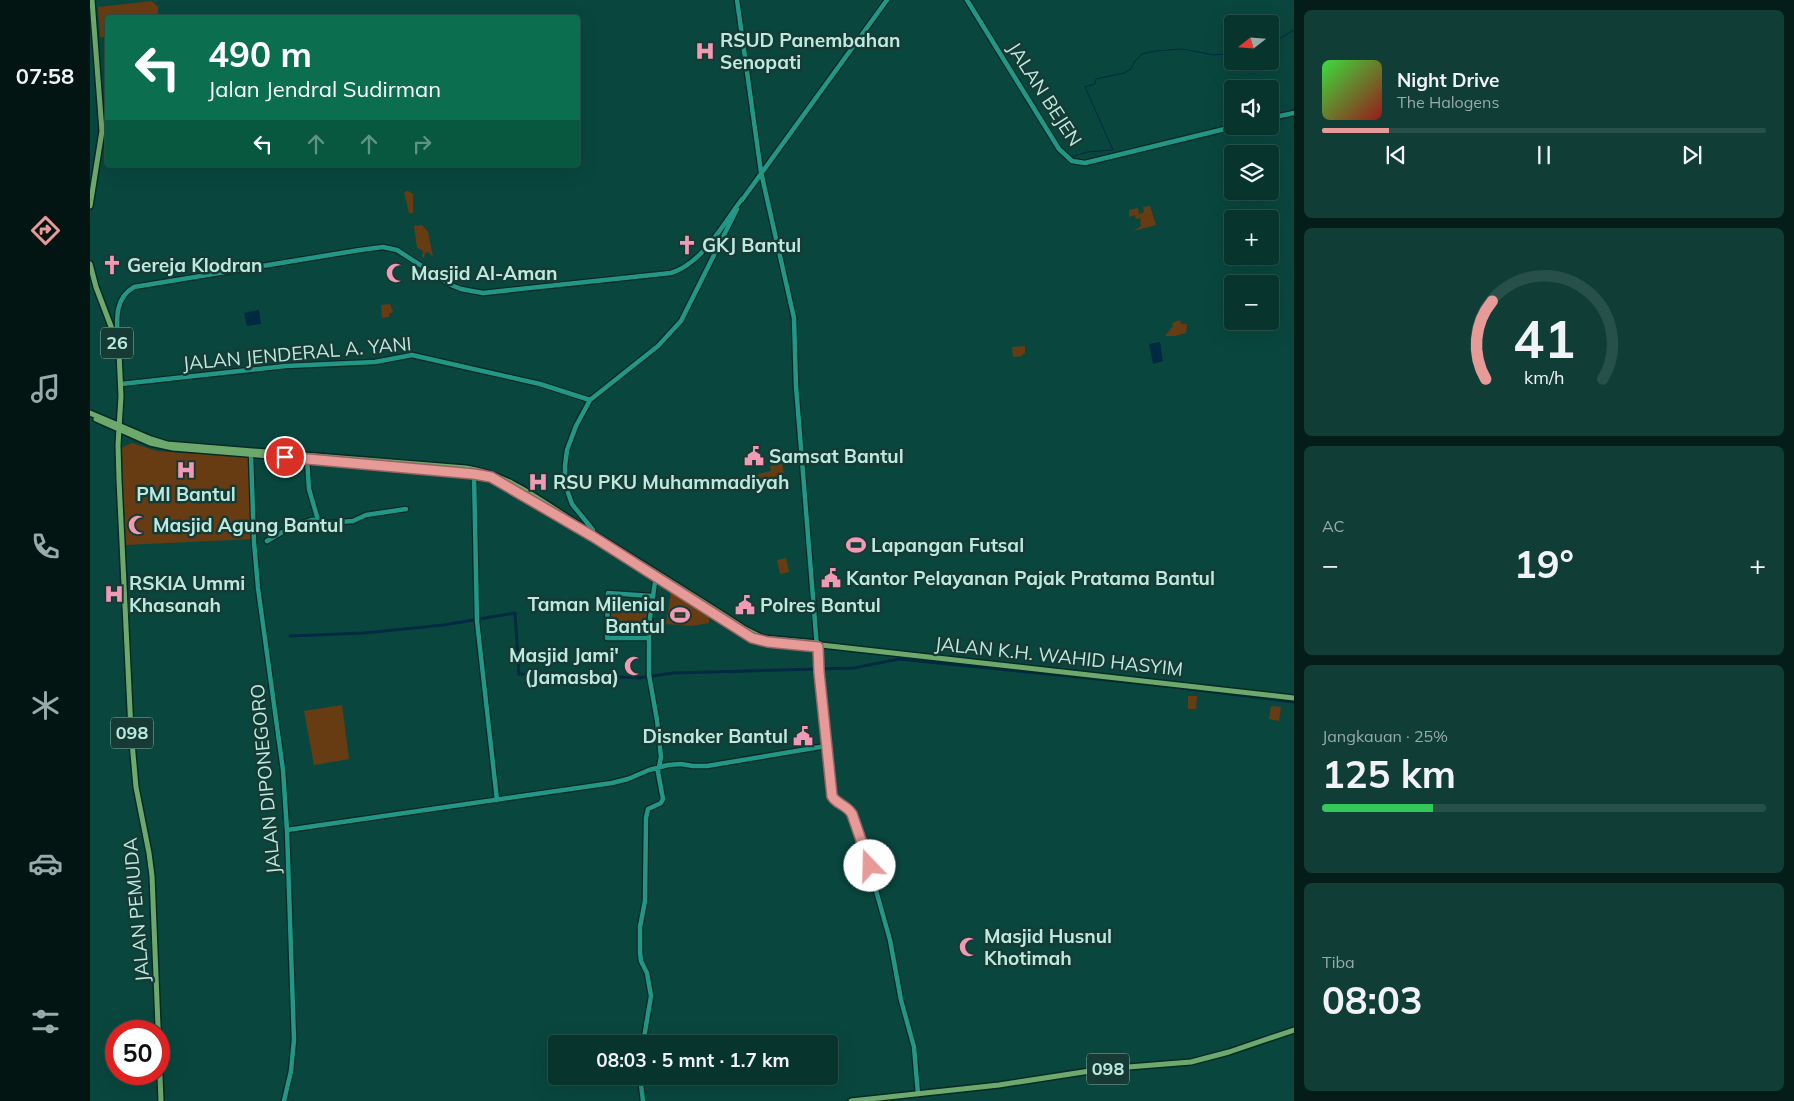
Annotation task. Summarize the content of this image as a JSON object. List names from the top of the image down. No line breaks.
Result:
{"streets":{"main road":["JALAN BEJEN","26","JALAN JENDERAL A. YANI","JALAN K.H. WAHID HASYIM","098","JALAN DIPONEGORO","JALAN PEMUDA"]},"crossings":[["26","JALAN JENDERAL A. YANI"],["26","JALAN PEMUDA"]],"places":{"hospital":["RSUD Panembahan Senopati","PMI Bantul","RSU PKU Muhammadiyah","RSKIA Ummi Khasanah"],"church":["GKJ Bantul","Gereja Klodran"],"mosque":["Masjid Al-Aman","Masjid Agung Bantul","Masjid Jami' (Jamasba)","Masjid Husnul Khotimah"],"public building":["Samsat Bantul","Kantor Pelayanan Pajak Pratama Bantul","Polres Bantul","Disnaker Bantul"],"sports":["Lapangan Futsal","Taman Milenial Bantul"]},"north":"left","page":{"tabs":"07:58","map_buttons":["+","−"],"turn":["490 m","Jalan Jendral Sudirman"],"song":["Night Drive","The Halogens"],"tile":["AC",["Jangkauan · 25%","125 km"],["Tiba","08:03"]],"heat":["−","19°","+"],"limit":"50","trip":"08:03 · 5 mnt · 1.7 km","gauge":["41","km/h"]}}
